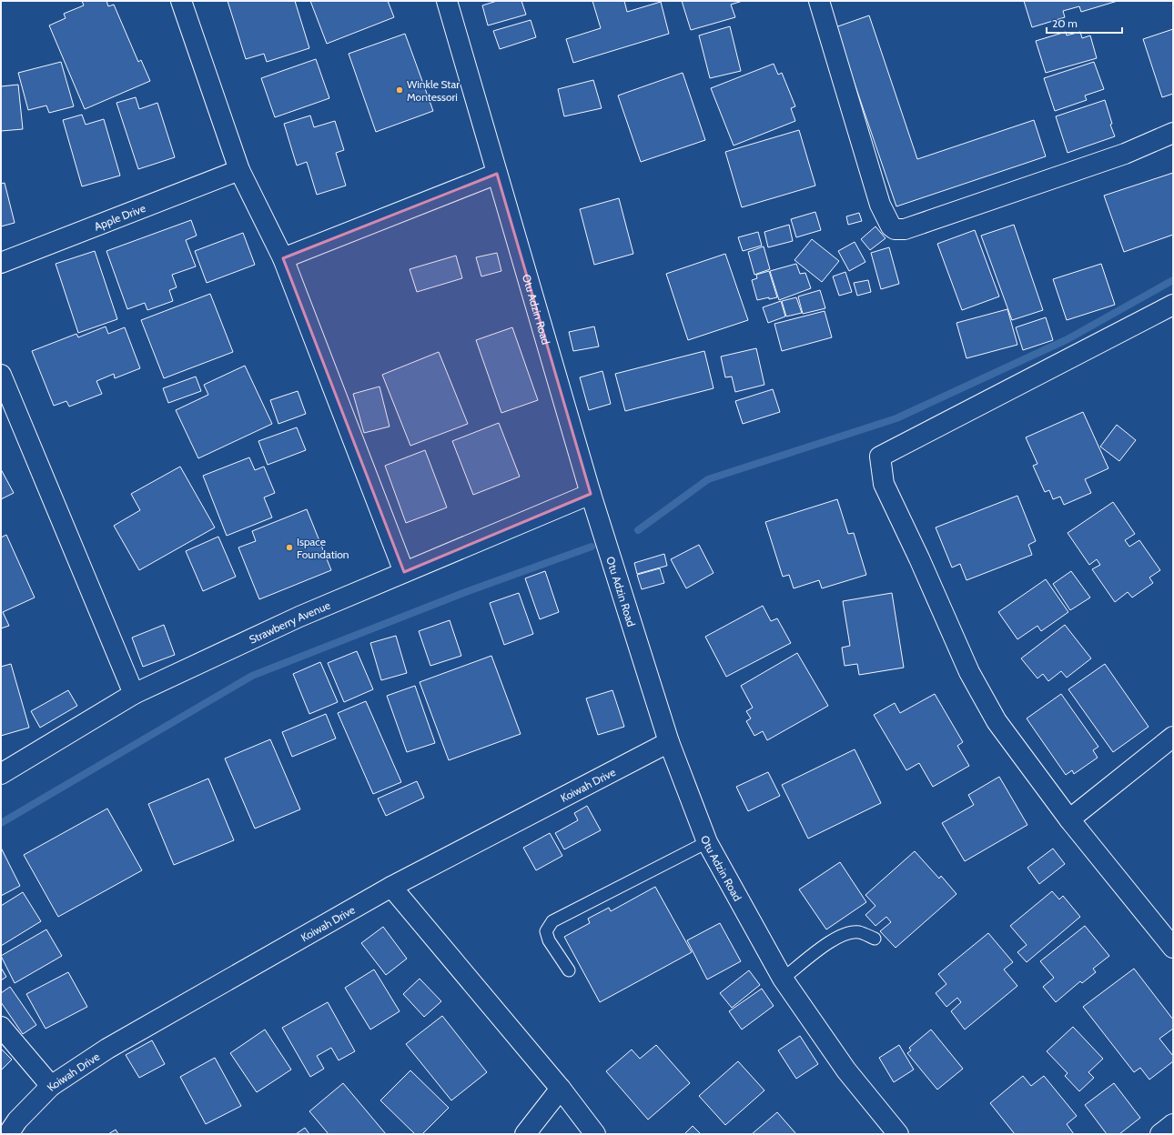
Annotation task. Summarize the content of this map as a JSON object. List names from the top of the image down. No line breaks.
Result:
{"streets":{"street":["Apple Drive","Otu Adzin Road","Strawberry Avenue","Koiwah Drive"]},"crossings":[["Otu Adzin Road","Strawberry Avenue"],["Otu Adzin Road","Koiwah Drive"]],"places":["Winkle Star Montessori","Ispace Foundation"],"scale_bar":"20 m"}
